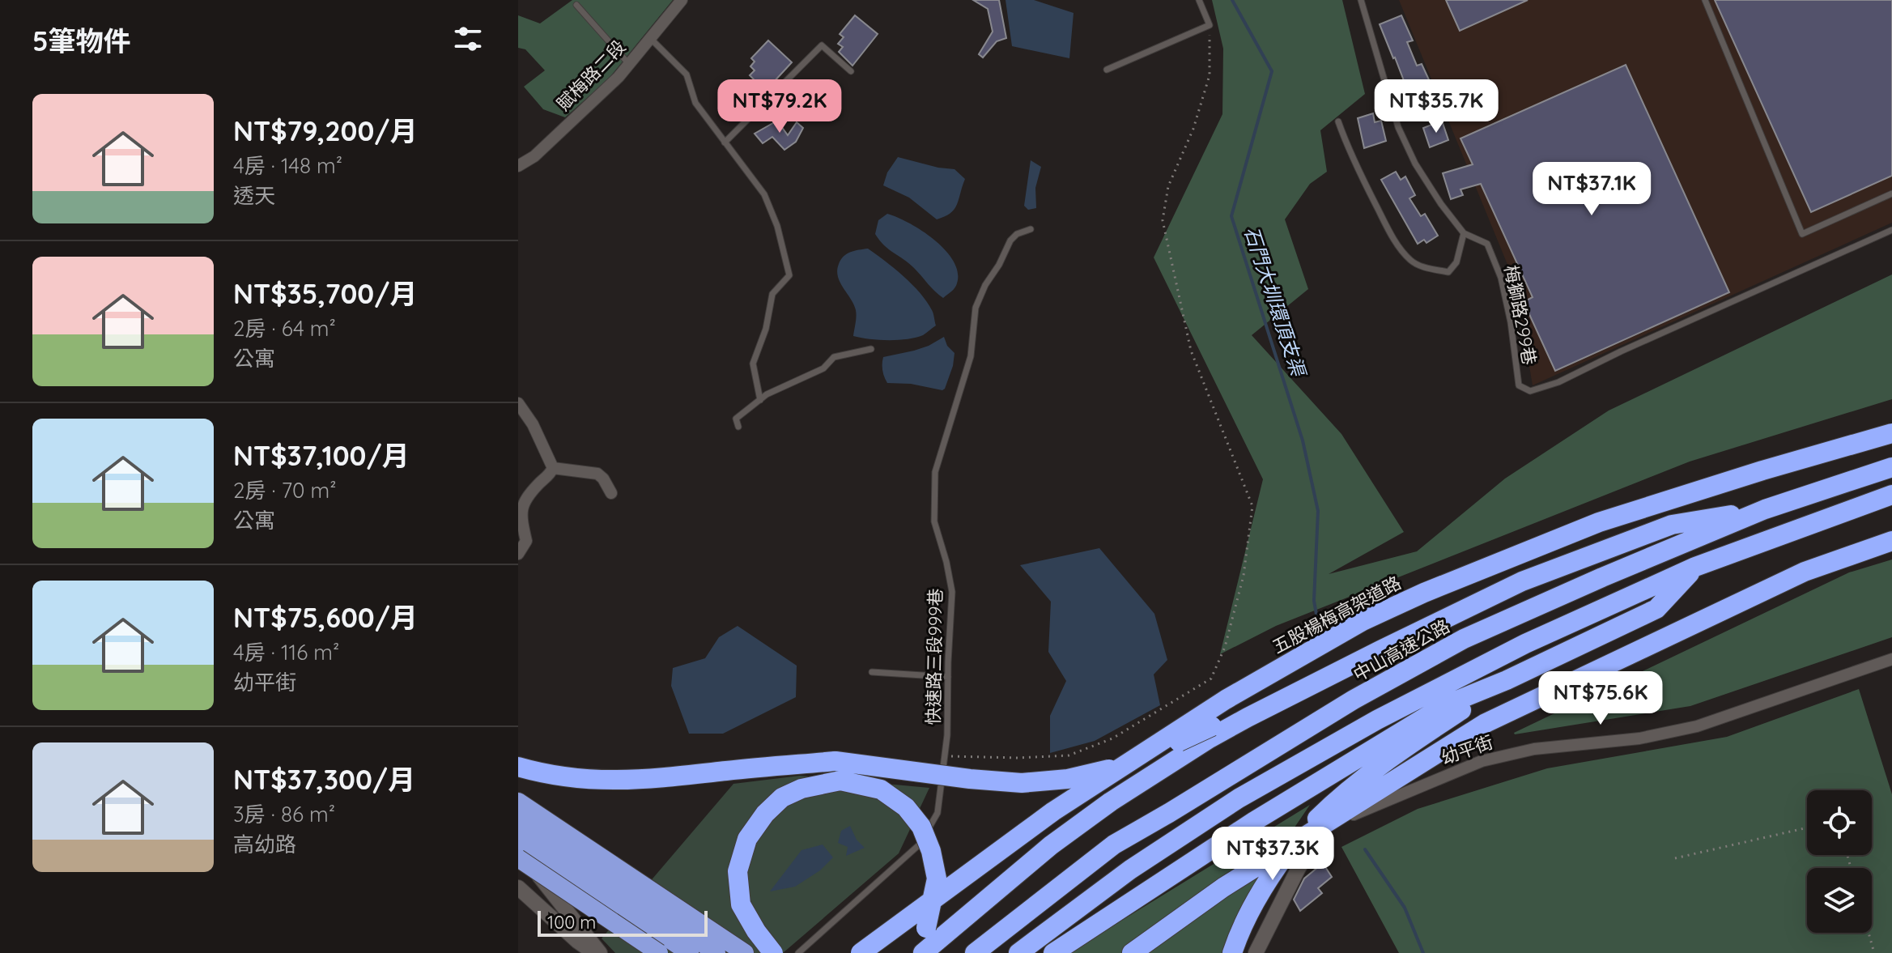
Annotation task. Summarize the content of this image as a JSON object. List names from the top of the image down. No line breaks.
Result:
{"streets":{"highway":["五股楊梅高架道路","中山高速公路"],"street":["賦梅路二段","幼平街"],"lane":["梅獅路299巷","快速路三段999巷"]},"water":["石門大圳環頂支渠"],"scale_bar":"100 m","page":{"heading":"5筆物件","list":[{"name":"NT$79,200/月","note":"4房 · 148 m² · 透天"},{"name":"NT$35,700/月","note":"2房 · 64 m² · 公寓"},{"name":"NT$37,100/月","note":"2房 · 70 m² · 公寓"},{"name":"NT$75,600/月","note":"4房 · 116 m² · 幼平街"},{"name":"NT$37,300/月","note":"3房 · 86 m² · 高幼路"}],"price":["NT$79.2K","NT$35.7K","NT$37.1K","NT$75.6K","NT$37.3K"],"scale":"100 m"}}
